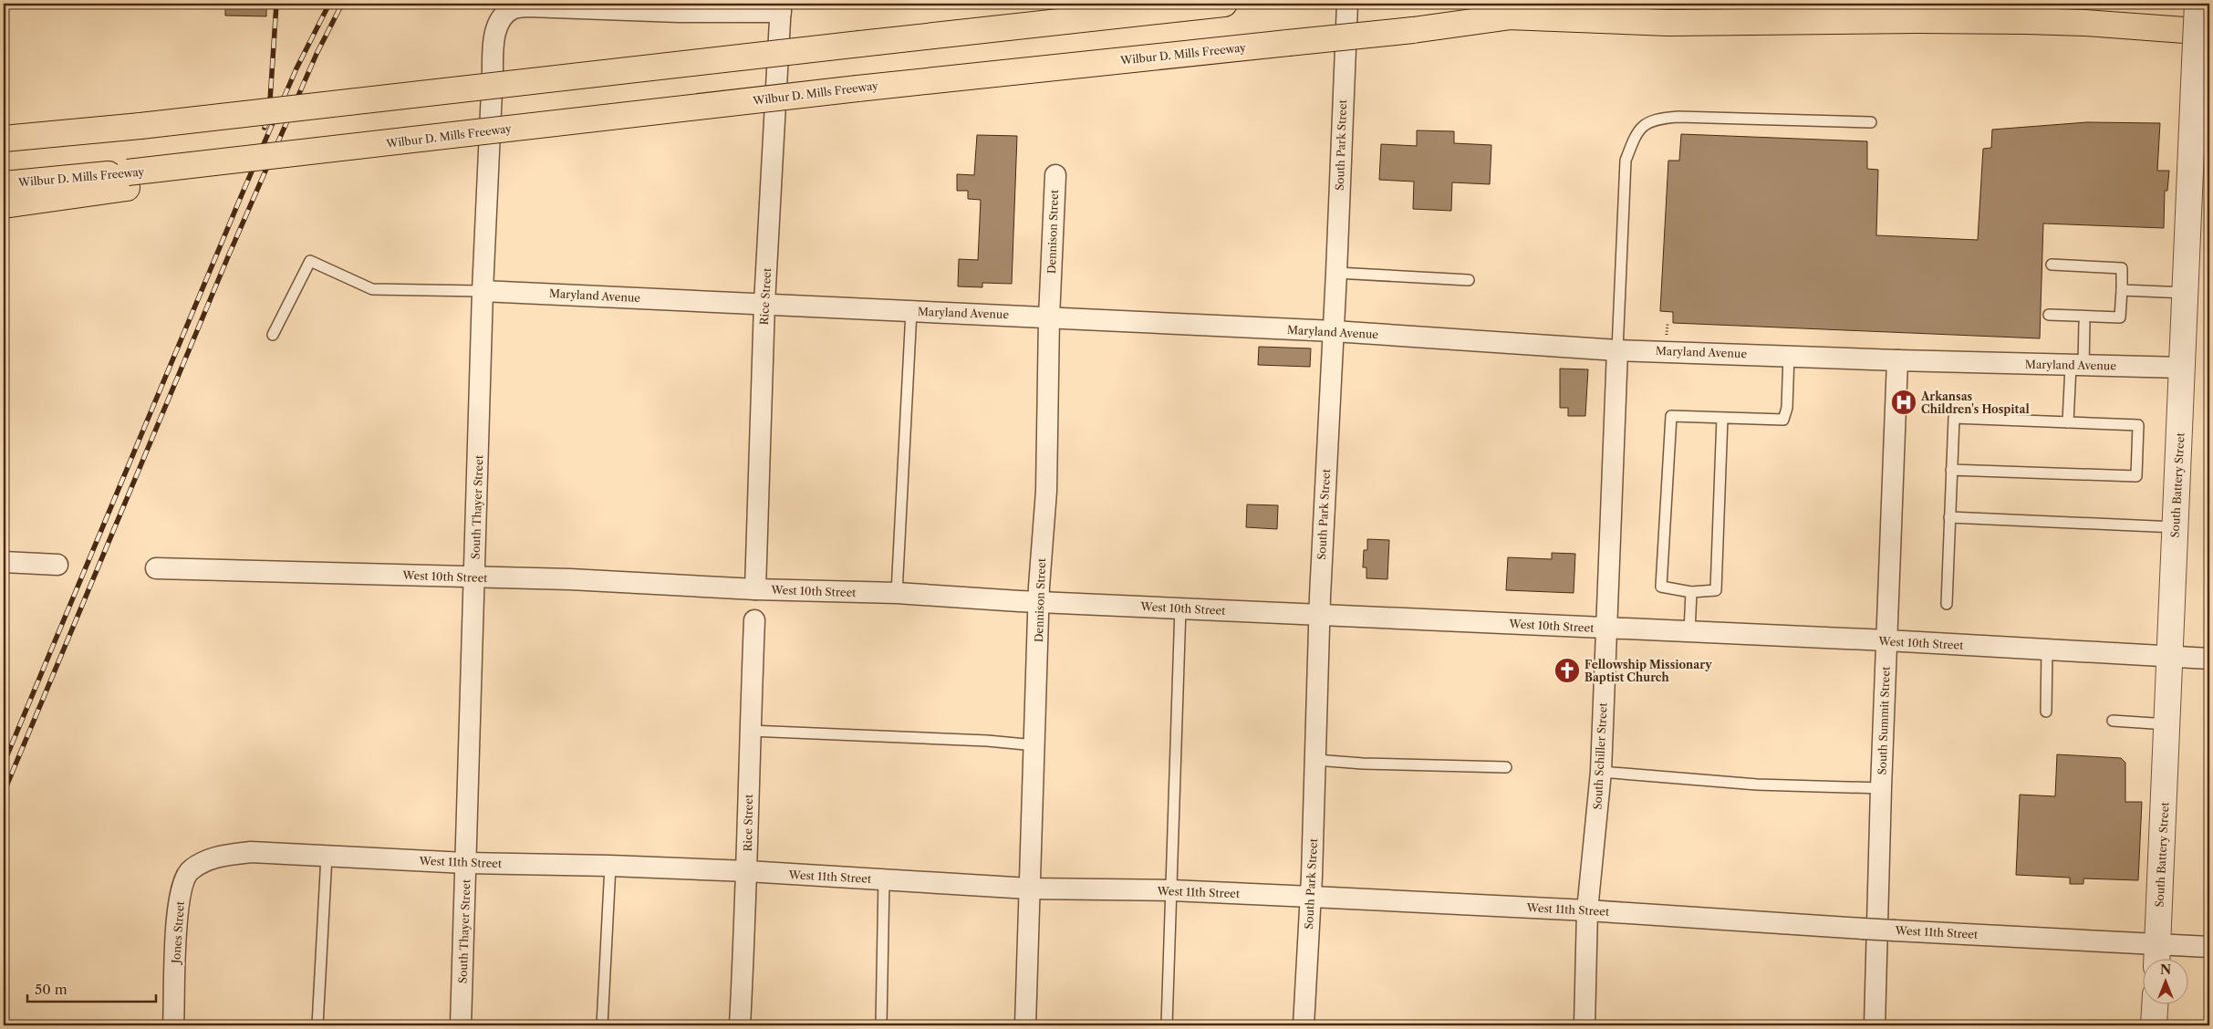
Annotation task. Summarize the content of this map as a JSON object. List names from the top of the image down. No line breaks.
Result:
{"streets":{"highway":["Wilbur D. Mills Freeway"],"street":["South Park Street","Dennison Street","Maryland Avenue","Rice Street","South Battery Street","South Thayer Street","West 10th Street","South Summit Street","South Schiller Street","West 11th Street","Jones Street"]},"crossings":[["South Park Street","Maryland Avenue"],["South Park Street","West 10th Street"],["South Park Street","West 11th Street"],["Dennison Street","Maryland Avenue"],["Dennison Street","West 10th Street"],["Dennison Street","West 11th Street"],["Maryland Avenue","Rice Street"],["Maryland Avenue","South Battery Street"],["Maryland Avenue","South Thayer Street"],["Maryland Avenue","South Summit Street"],["Maryland Avenue","South Schiller Street"],["Rice Street","West 10th Street"],["Rice Street","West 11th Street"],["South Battery Street","West 10th Street"],["South Battery Street","West 11th Street"],["South Thayer Street","West 10th Street"],["South Thayer Street","West 11th Street"],["West 10th Street","South Summit Street"],["West 10th Street","South Schiller Street"],["South Schiller Street","West 11th Street"],["West 11th Street","Jones Street"]],"places":{"hospital":["Arkansas Children's Hospital"],"church":["Fellowship Missionary Baptist Church"]},"scale_bar":"50 m","north":"top"}
